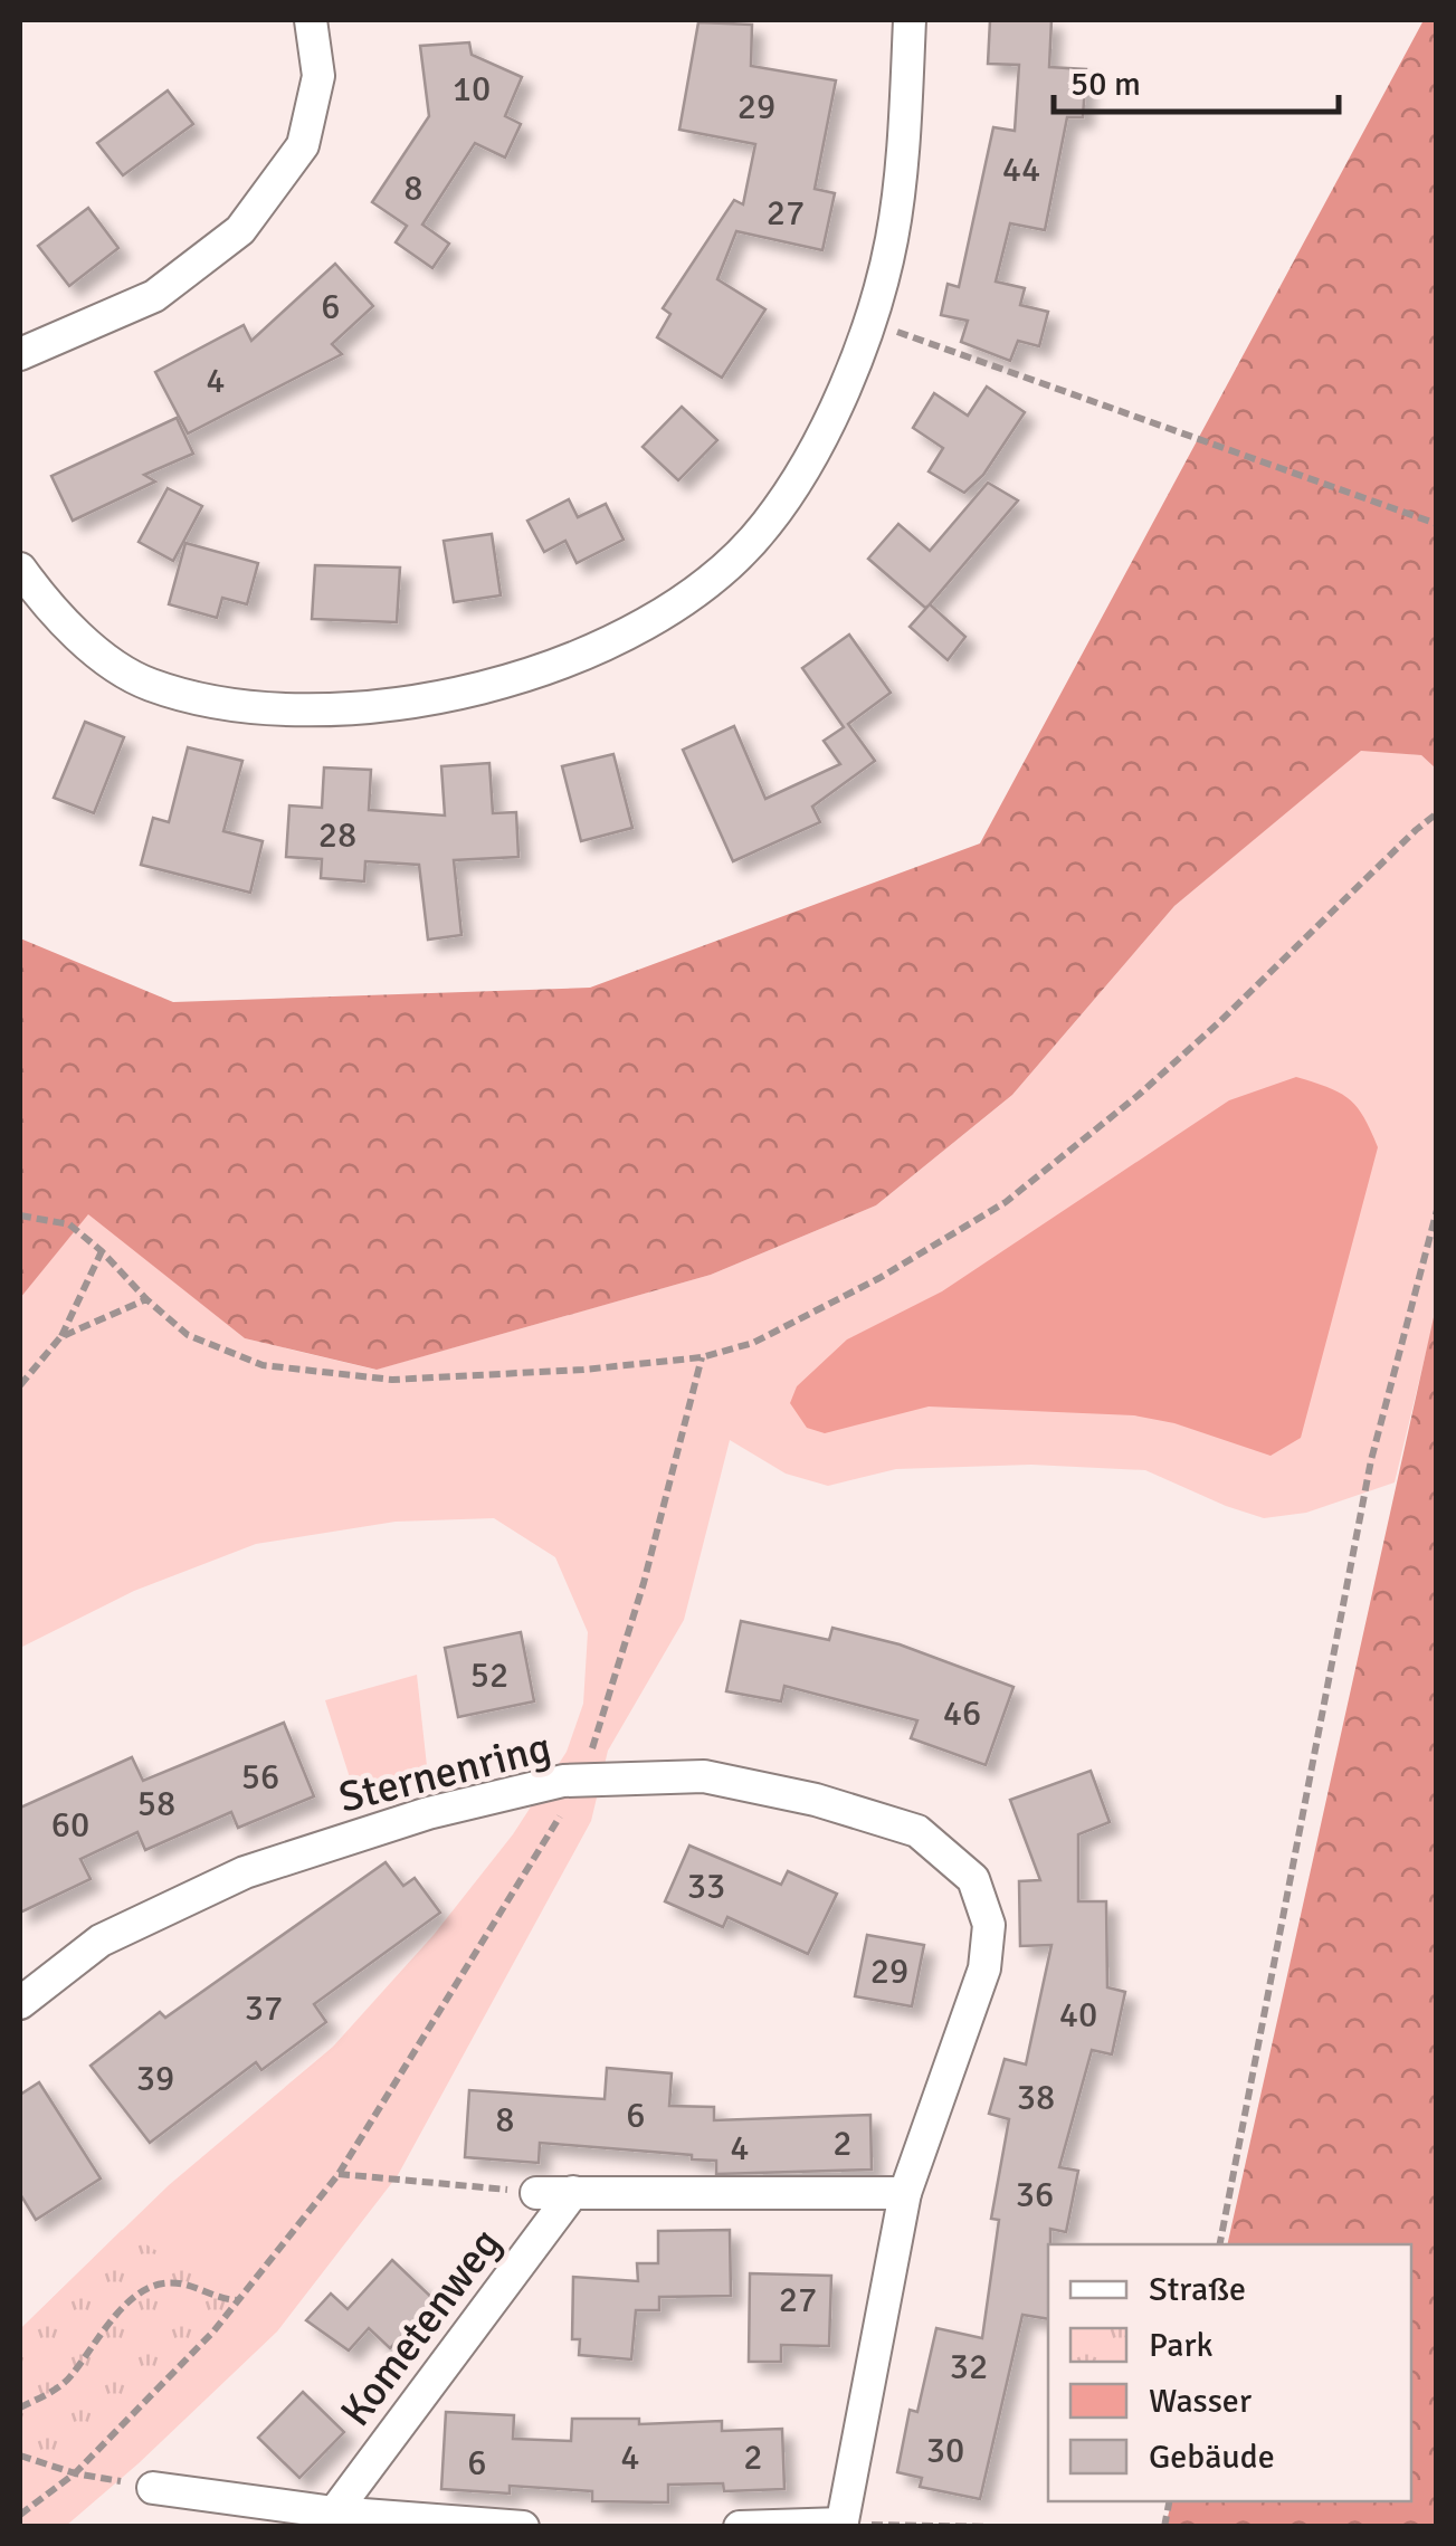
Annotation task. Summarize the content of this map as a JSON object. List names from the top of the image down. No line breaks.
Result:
{"streets":{"street":["Sternenring","Kometenweg"]},"crossings":[["Sternenring","Kometenweg"]],"house_numbers":["10","29","44","8","27","6","4","28","52","46","56","58","60","33","29","37","40","39","38","6","8","2","4","36","27","32","30","4","2","6"],"legend":["Straße","Park","Wasser","Gebäude"],"scale_bar":"50 m"}
